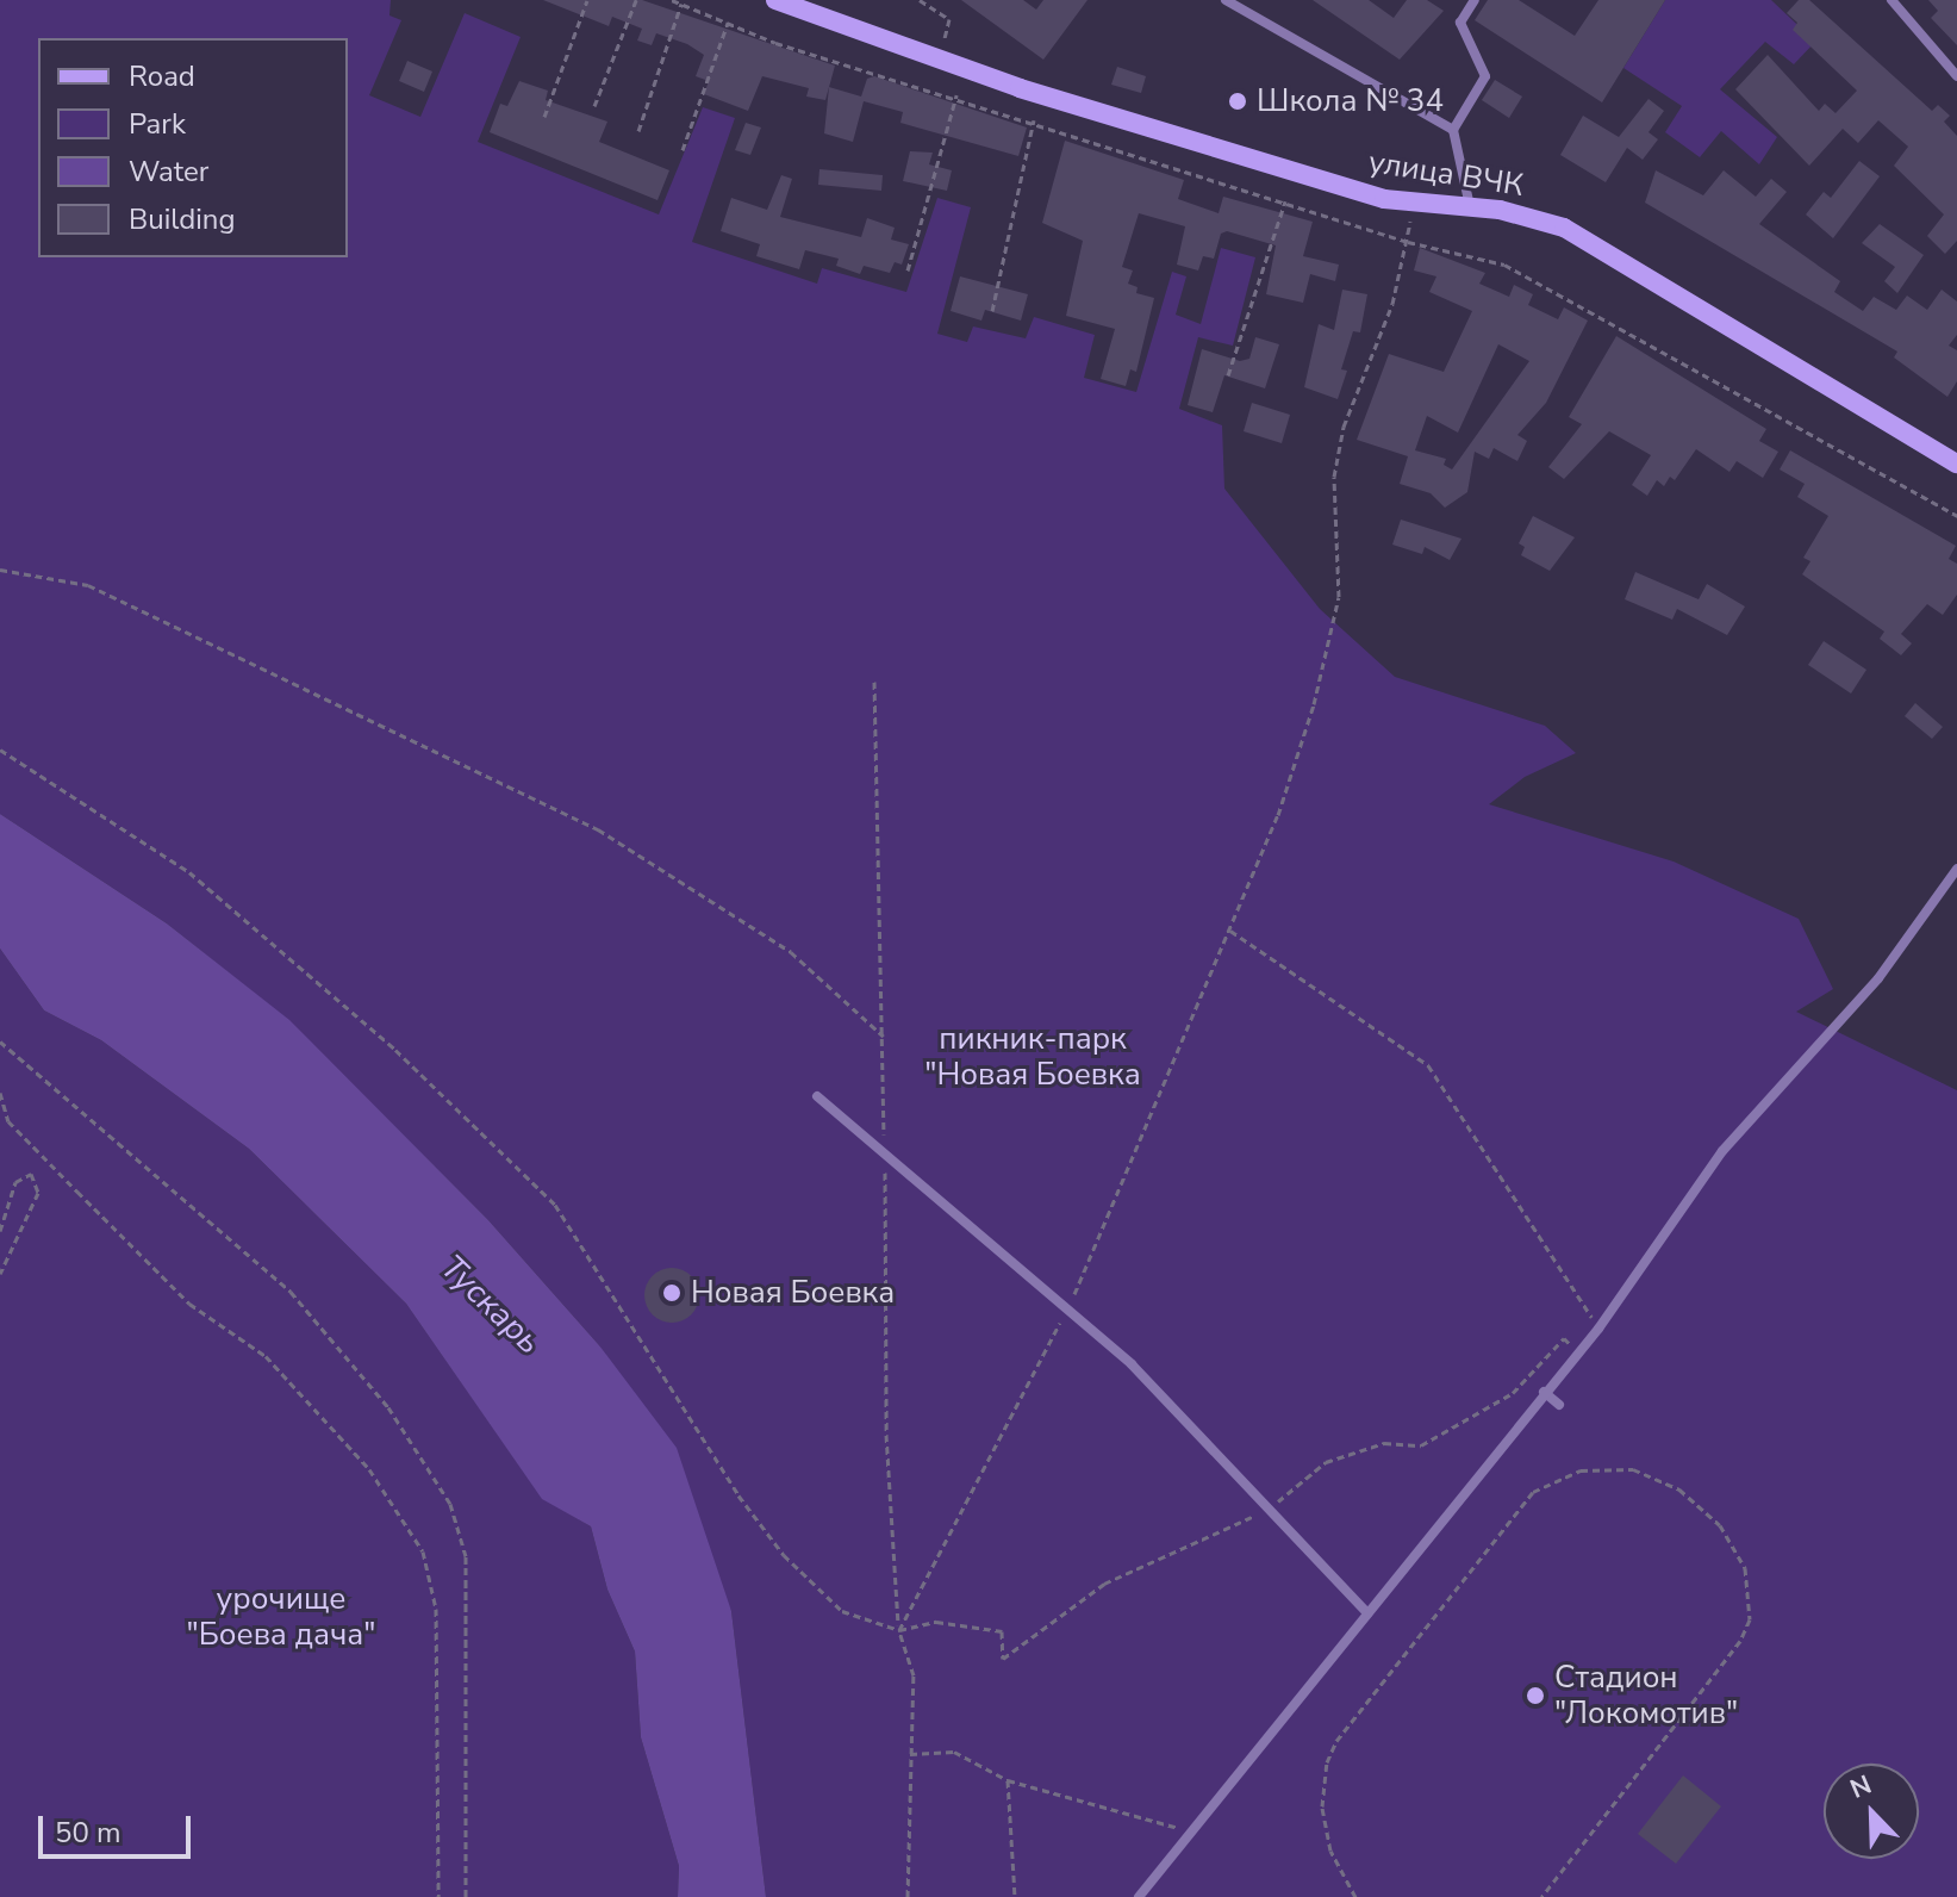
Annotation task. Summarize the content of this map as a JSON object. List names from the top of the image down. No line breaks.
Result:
{"streets":{"main road":["улица ВЧК"]},"water":["Тускарь"],"parks":["пикник-парк \"Новая Боевка","урочище \"Боева дача\""],"places":["Школа № 34","Новая Боевка","Стадион \"Локомотив\""],"legend":["Road","Park","Water","Building"],"scale_bar":"50 m","north":"top left"}
